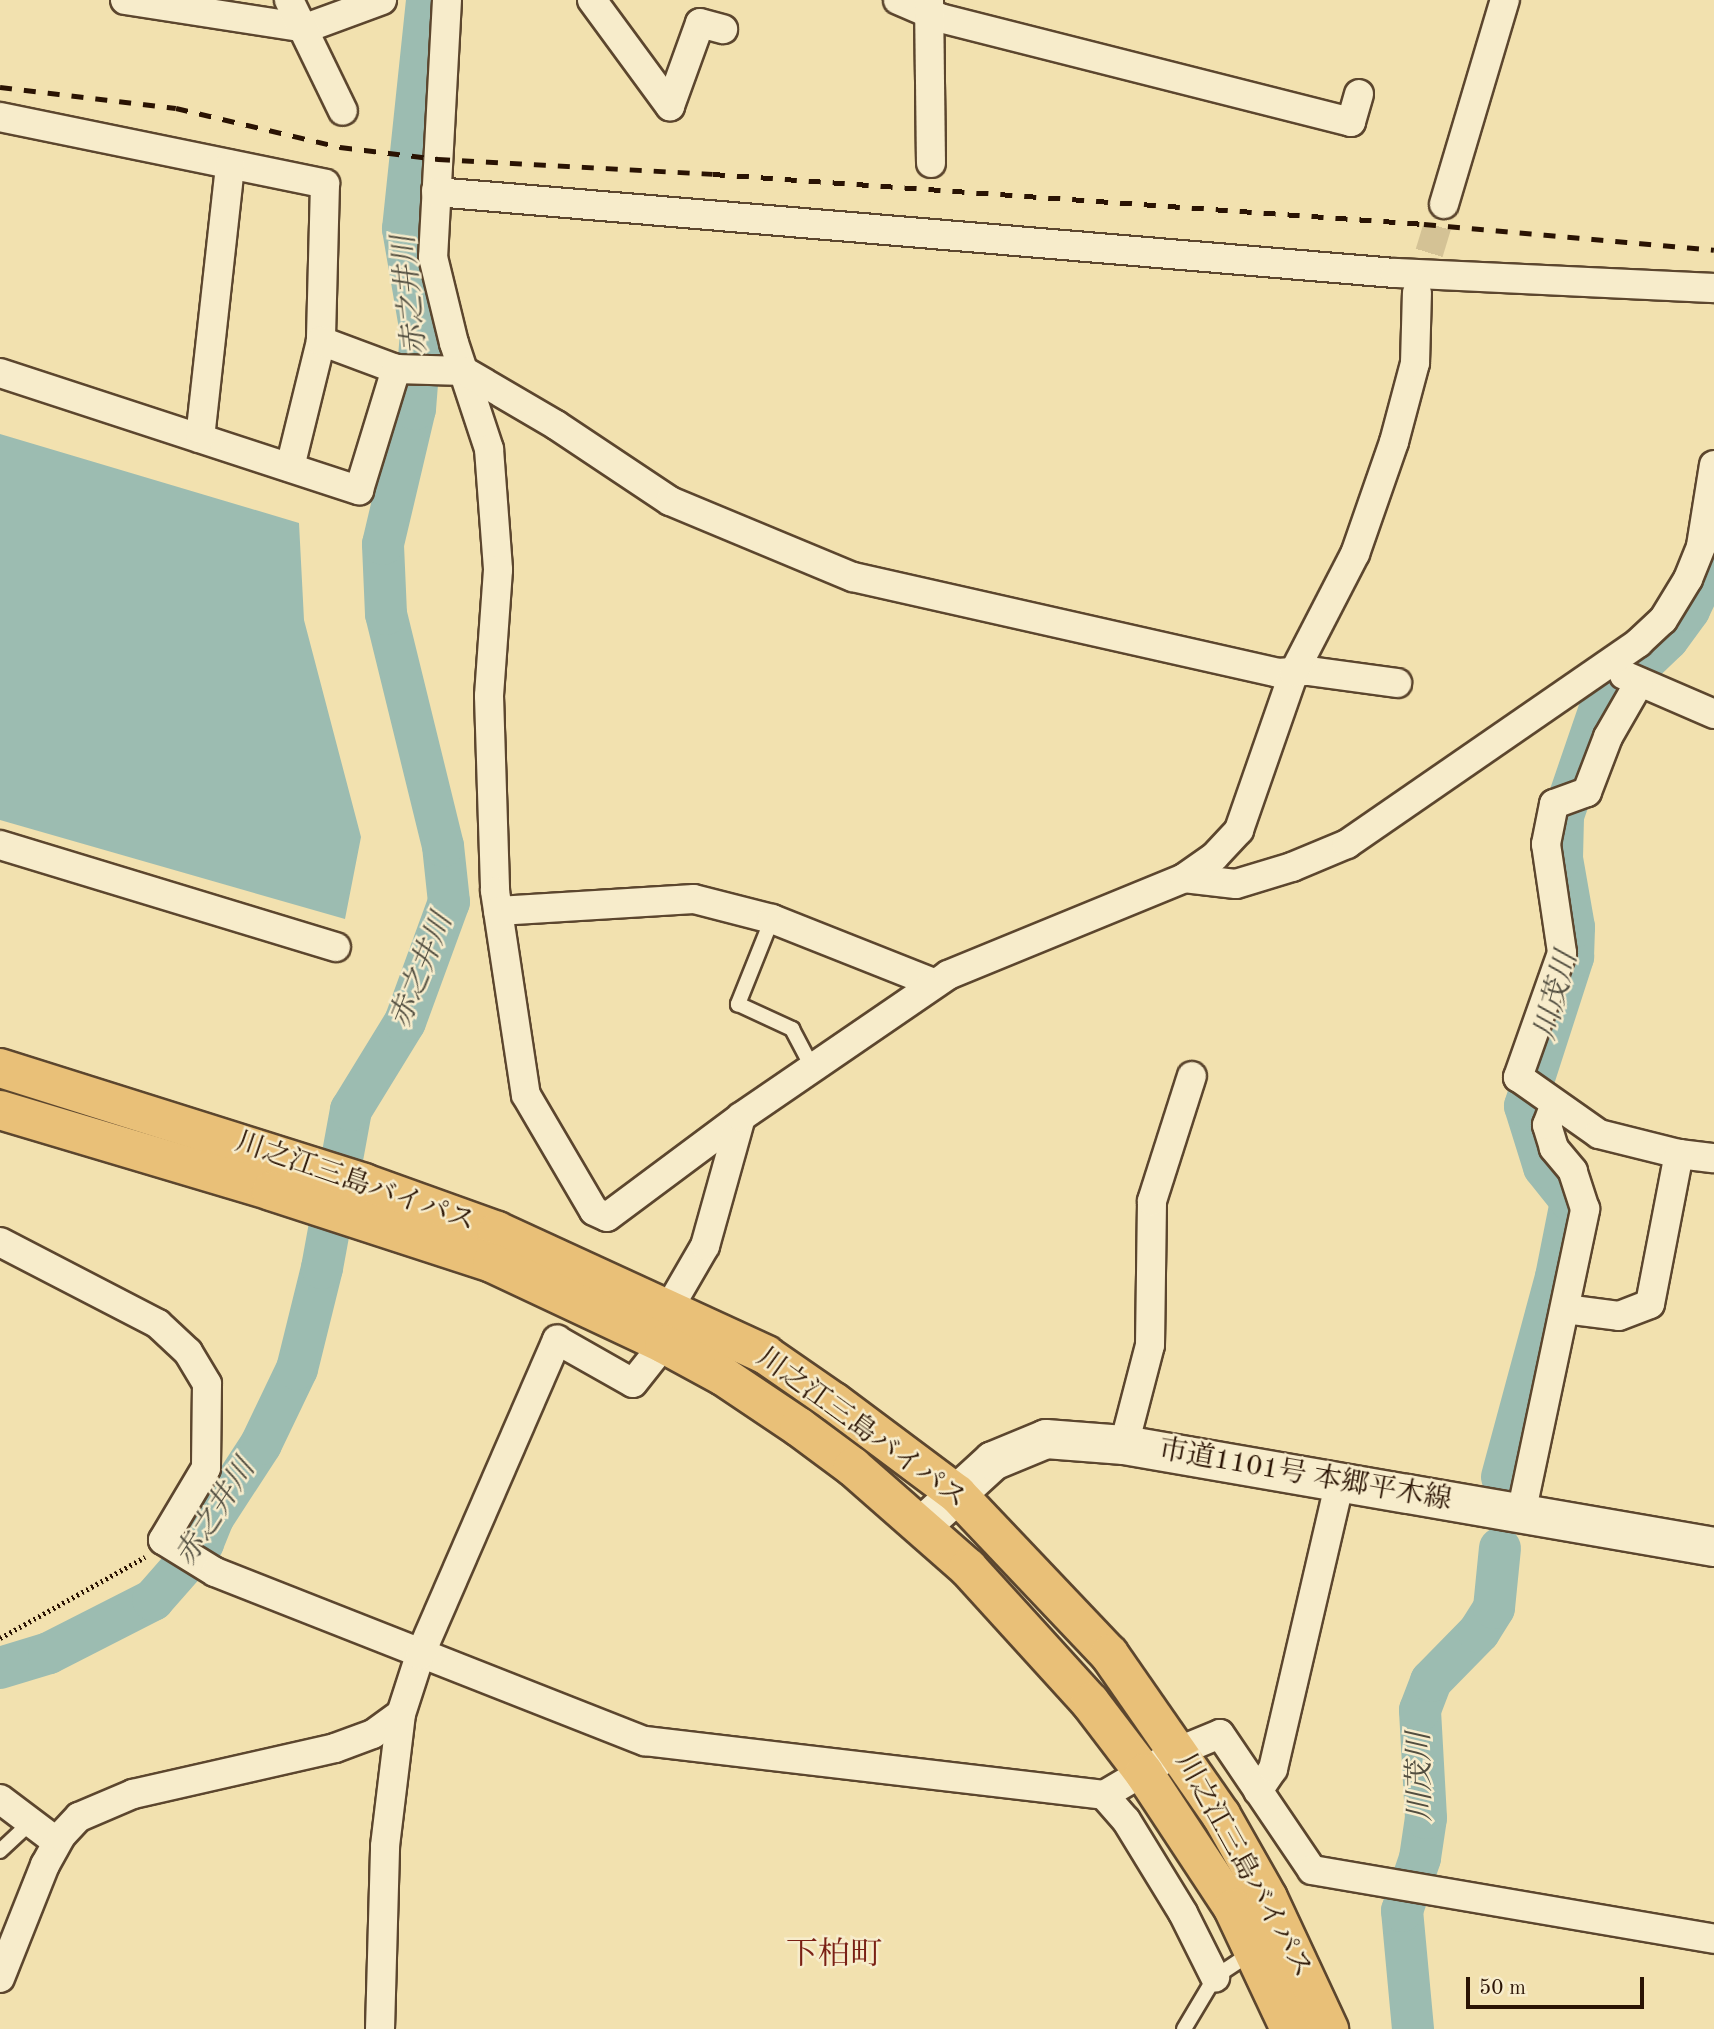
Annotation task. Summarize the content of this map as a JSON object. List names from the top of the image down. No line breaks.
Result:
{"streets":{"highway":["川之江三島バイパス"],"street":["市道1101号 本郷平木線"]},"crossings":[["川之江三島バイパス","市道1101号 本郷平木線"]],"districts":["下柏町"],"water":["赤之井川","川茂川"],"scale_bar":"50 m"}
